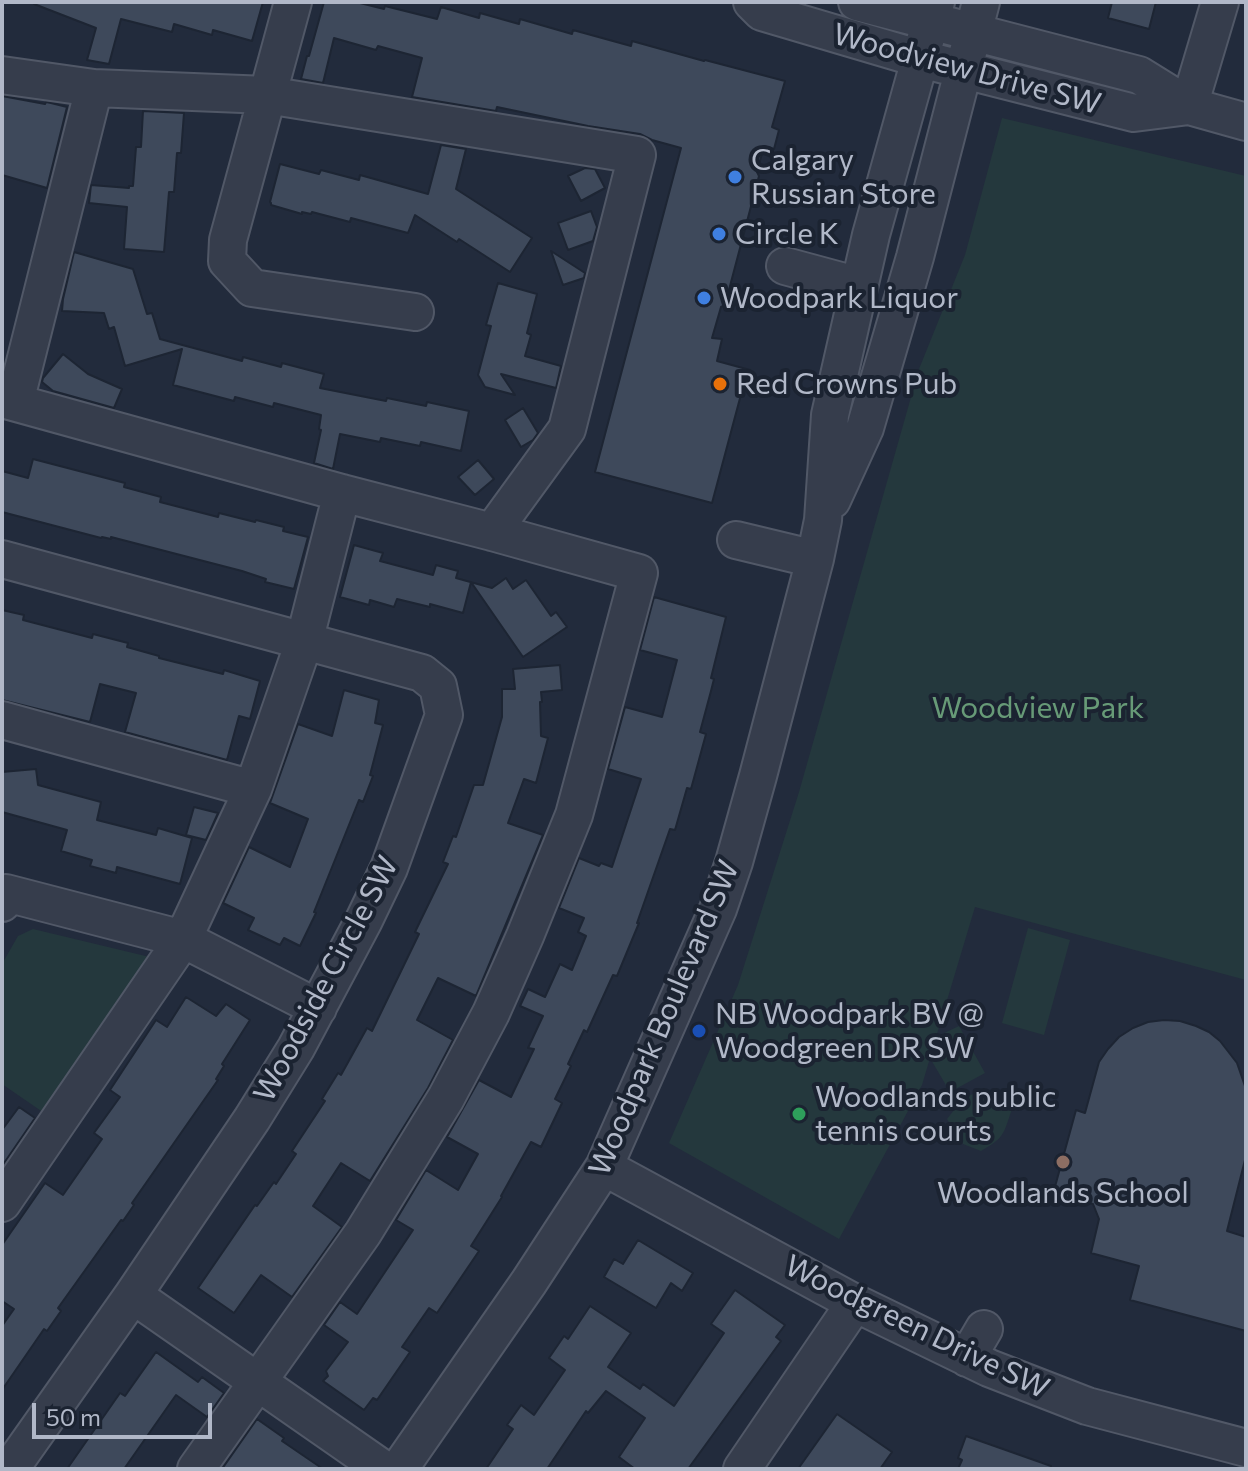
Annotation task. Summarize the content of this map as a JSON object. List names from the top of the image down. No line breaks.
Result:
{"streets":{"street":["Woodview Drive SW","Woodside Circle SW","Woodpark Boulevard SW","Woodgreen Drive SW"]},"crossings":[["Woodview Drive SW","Woodpark Boulevard SW"],["Woodpark Boulevard SW","Woodgreen Drive SW"]],"parks":["Woodview Park"],"places":["Calgary Russian Store","Circle K","Woodpark Liquor","Red Crowns Pub","NB Woodpark BV @ Woodgreen DR SW","Woodlands public tennis courts","Woodlands School"],"scale_bar":"50 m"}
